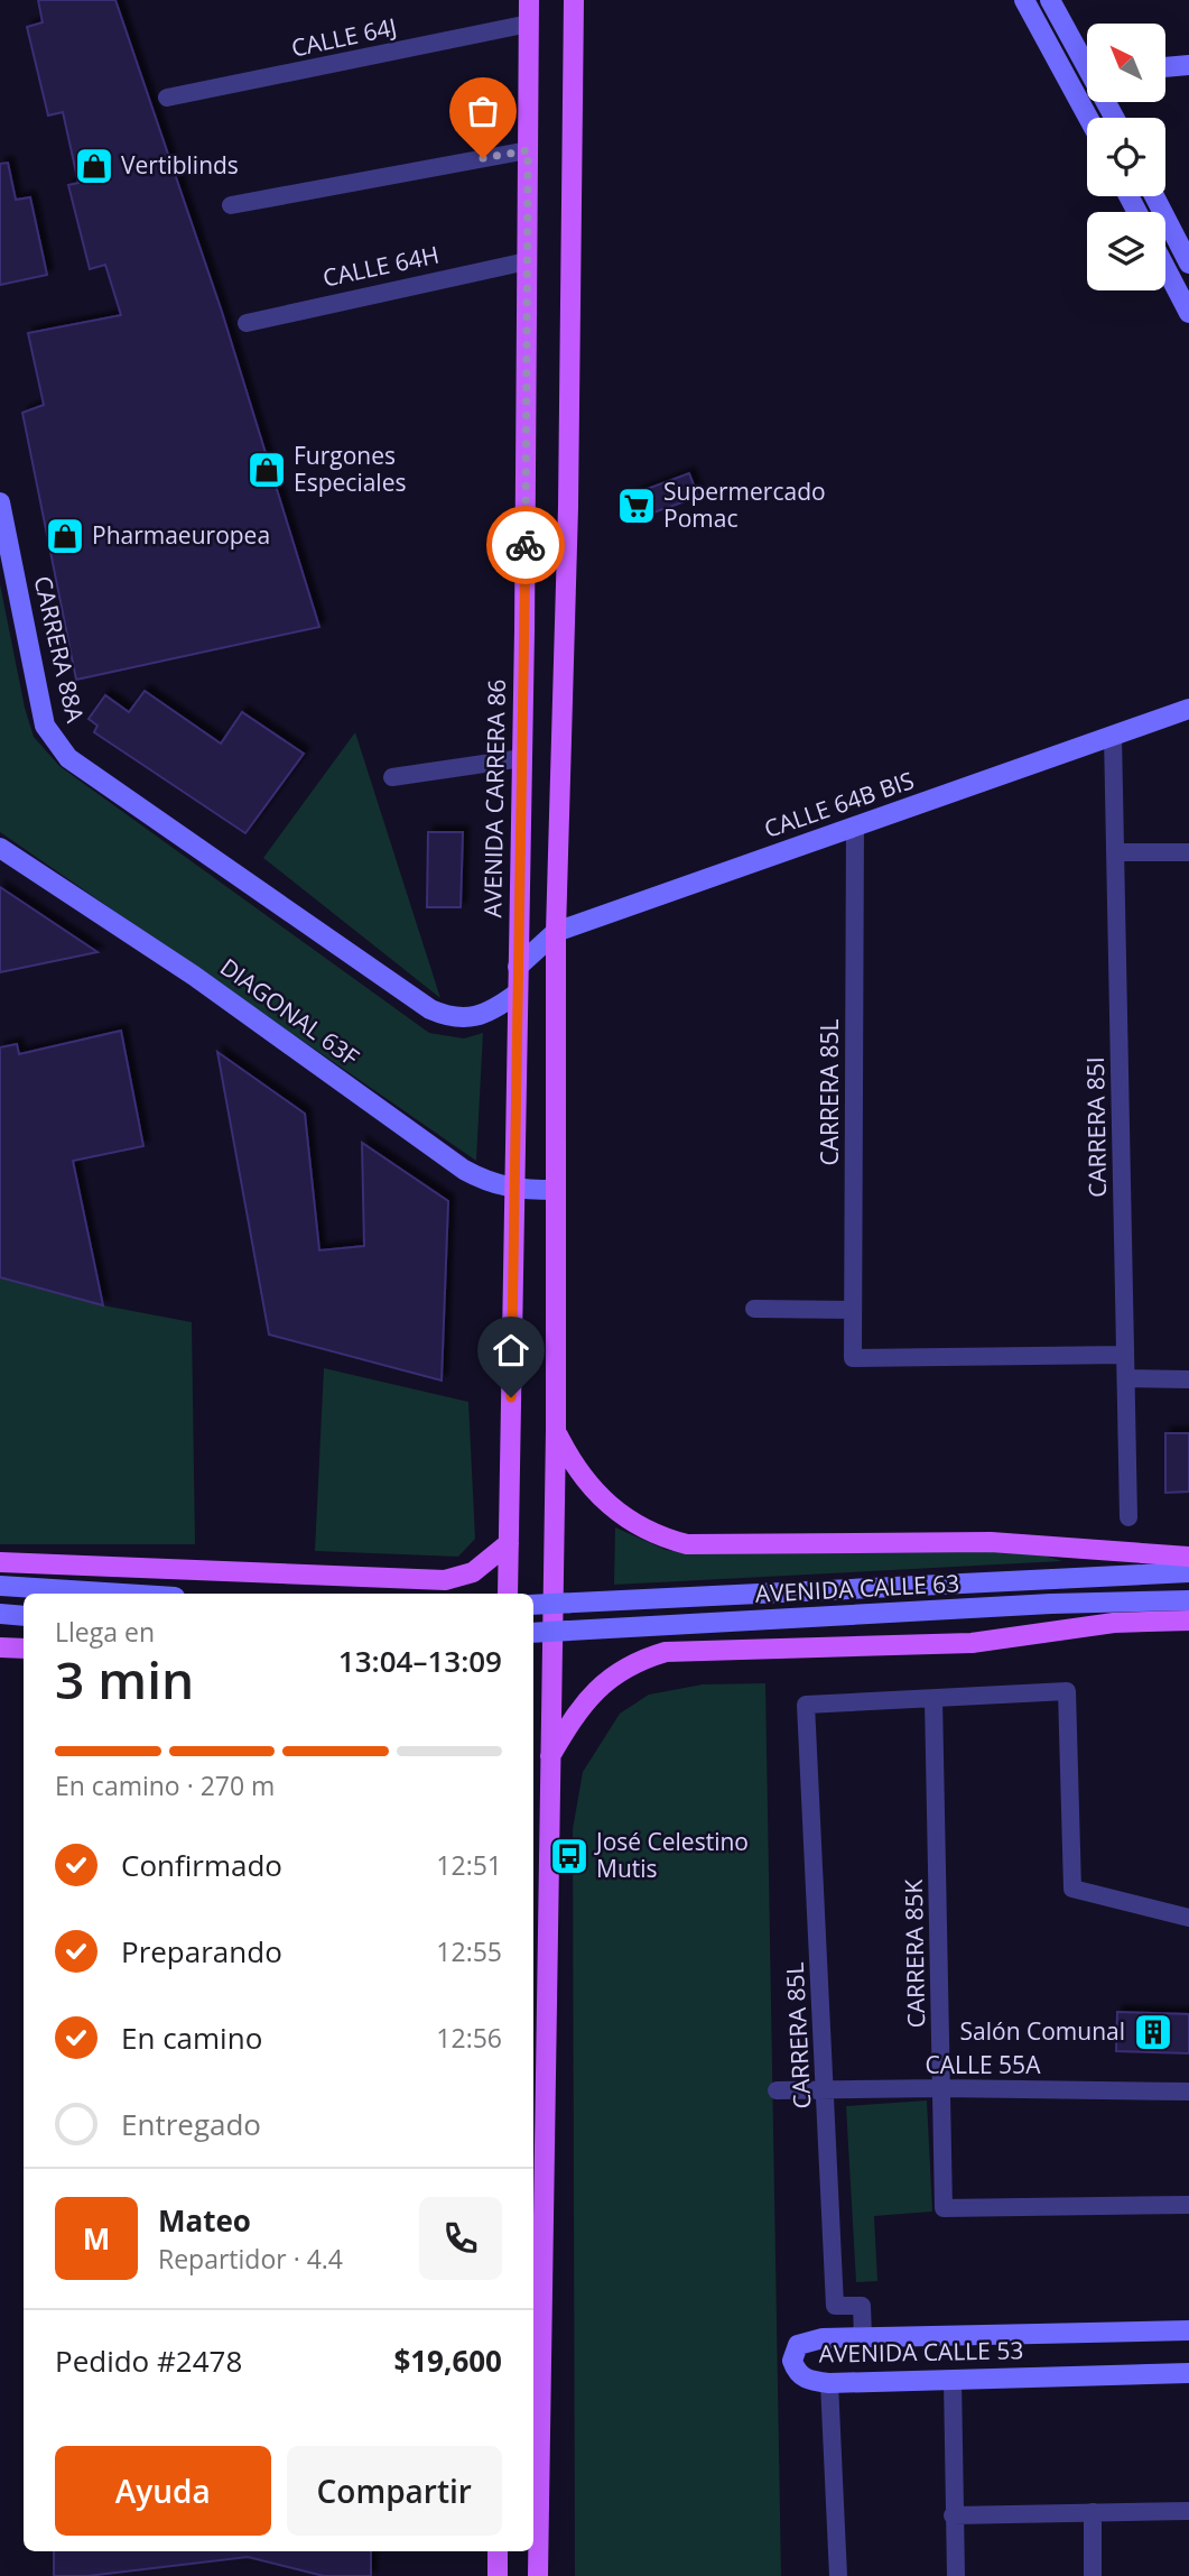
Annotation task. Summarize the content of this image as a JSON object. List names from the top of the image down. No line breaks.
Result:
{"streets":{"main road":["AVENIDA CARRERA 86"],"street":["CALLE 64J","CALLE 64H","CARRERA 88A","CALLE 64B BIS","DIAGONAL 63F","CARRERA 85L","CARRERA 85I","AVENIDA CALLE 63","CARRERA 85K","CALLE 55A","AVENIDA CALLE 53"]},"crossings":[["CALLE 64J","AVENIDA CARRERA 86"],["CALLE 64H","AVENIDA CARRERA 86"],["CARRERA 88A","AVENIDA CARRERA 86"],["AVENIDA CARRERA 86","CALLE 64B BIS"],["AVENIDA CARRERA 86","DIAGONAL 63F"],["CALLE 64B BIS","CARRERA 85L"],["CALLE 64B BIS","CARRERA 85I"],["CARRERA 85L","CARRERA 85I"],["CARRERA 85L","CARRERA 85K"],["CARRERA 85L","CALLE 55A"],["CARRERA 85L","AVENIDA CALLE 53"],["CARRERA 85K","CALLE 55A"]],"places":{"shop":["Vertiblinds","Furgones Especiales","Pharmaeuropea"],"supermarket":["Supermercado Pomac"],"bus stop":["José Celestino Mutis"],"building":["Salón Comunal"]},"north":"top left","page":{"heading":["3 min","Llega en","13:04–13:09"],"panel":["Mateo","Repartidor · 4.4","Pedido #2478","$19,600"],"bar":"En camino · 270 m","list":[["Confirmado","12:51"],["Preparando","12:55"],["En camino","12:56"],"Entregado"],"round":"M","buttons":["Ayuda","Compartir"]}}
